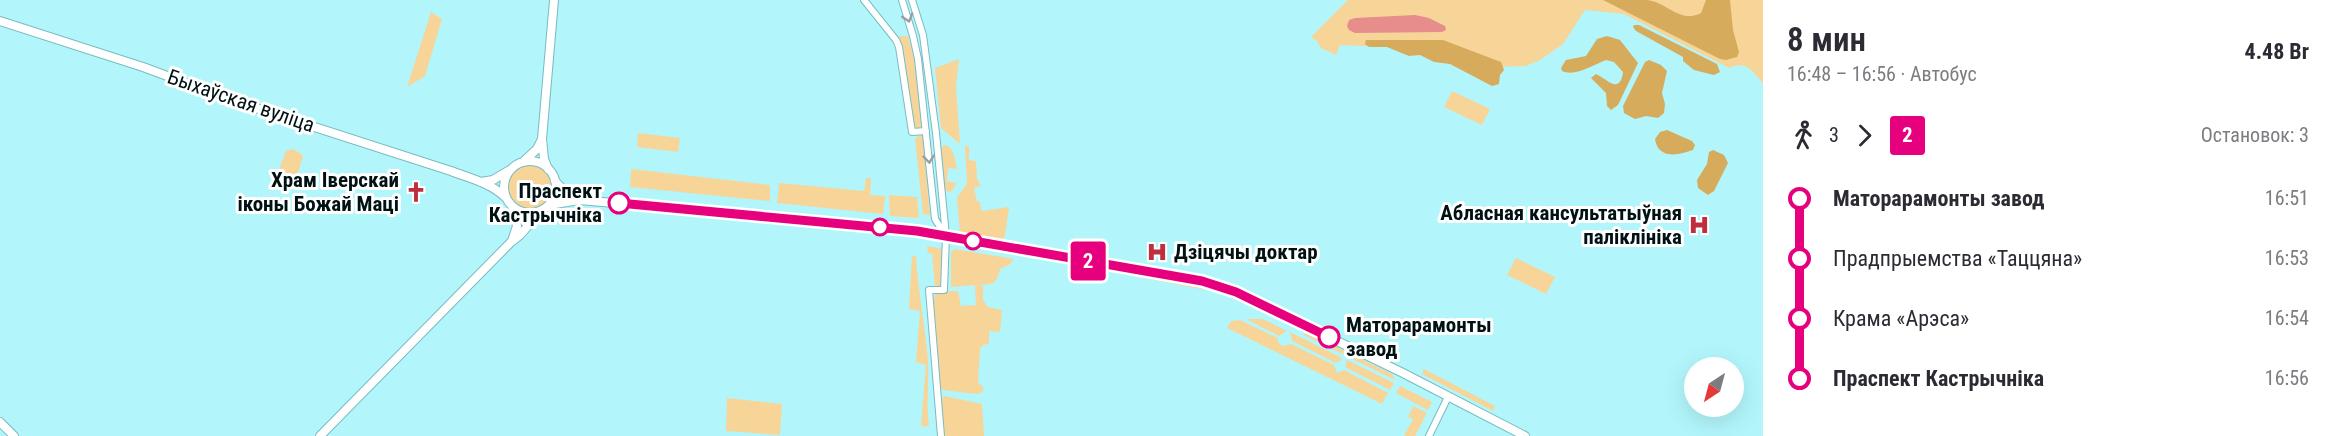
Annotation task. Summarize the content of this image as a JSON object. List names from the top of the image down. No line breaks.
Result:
{"streets":{"main road":["Быхаўская вуліца"]},"places":{"church":["Храм Іверскай іконы Божай Маці"],"other":["Праспект Кастрычніка","Маторарамонты завод"],"hospital":["Абласная кансультатыўная паліклініка","Дзіцячы доктар"]},"lines":["bus line 2"],"north":"bottom left","page":{"on_map":"2","heading":["8 мин","16:48 – 16:56 · Автобус","4.48 Br"],"legs":["3","2","Остановок: 3"],"list":[{"name":"Маторарамонты завод","value":"16:51"},{"name":"Прадпрыемства «Таццяна»","value":"16:53"},{"name":"Крама «Арэса»","value":"16:54"},{"name":"Праспект Кастрычніка","value":"16:56"}]}}
